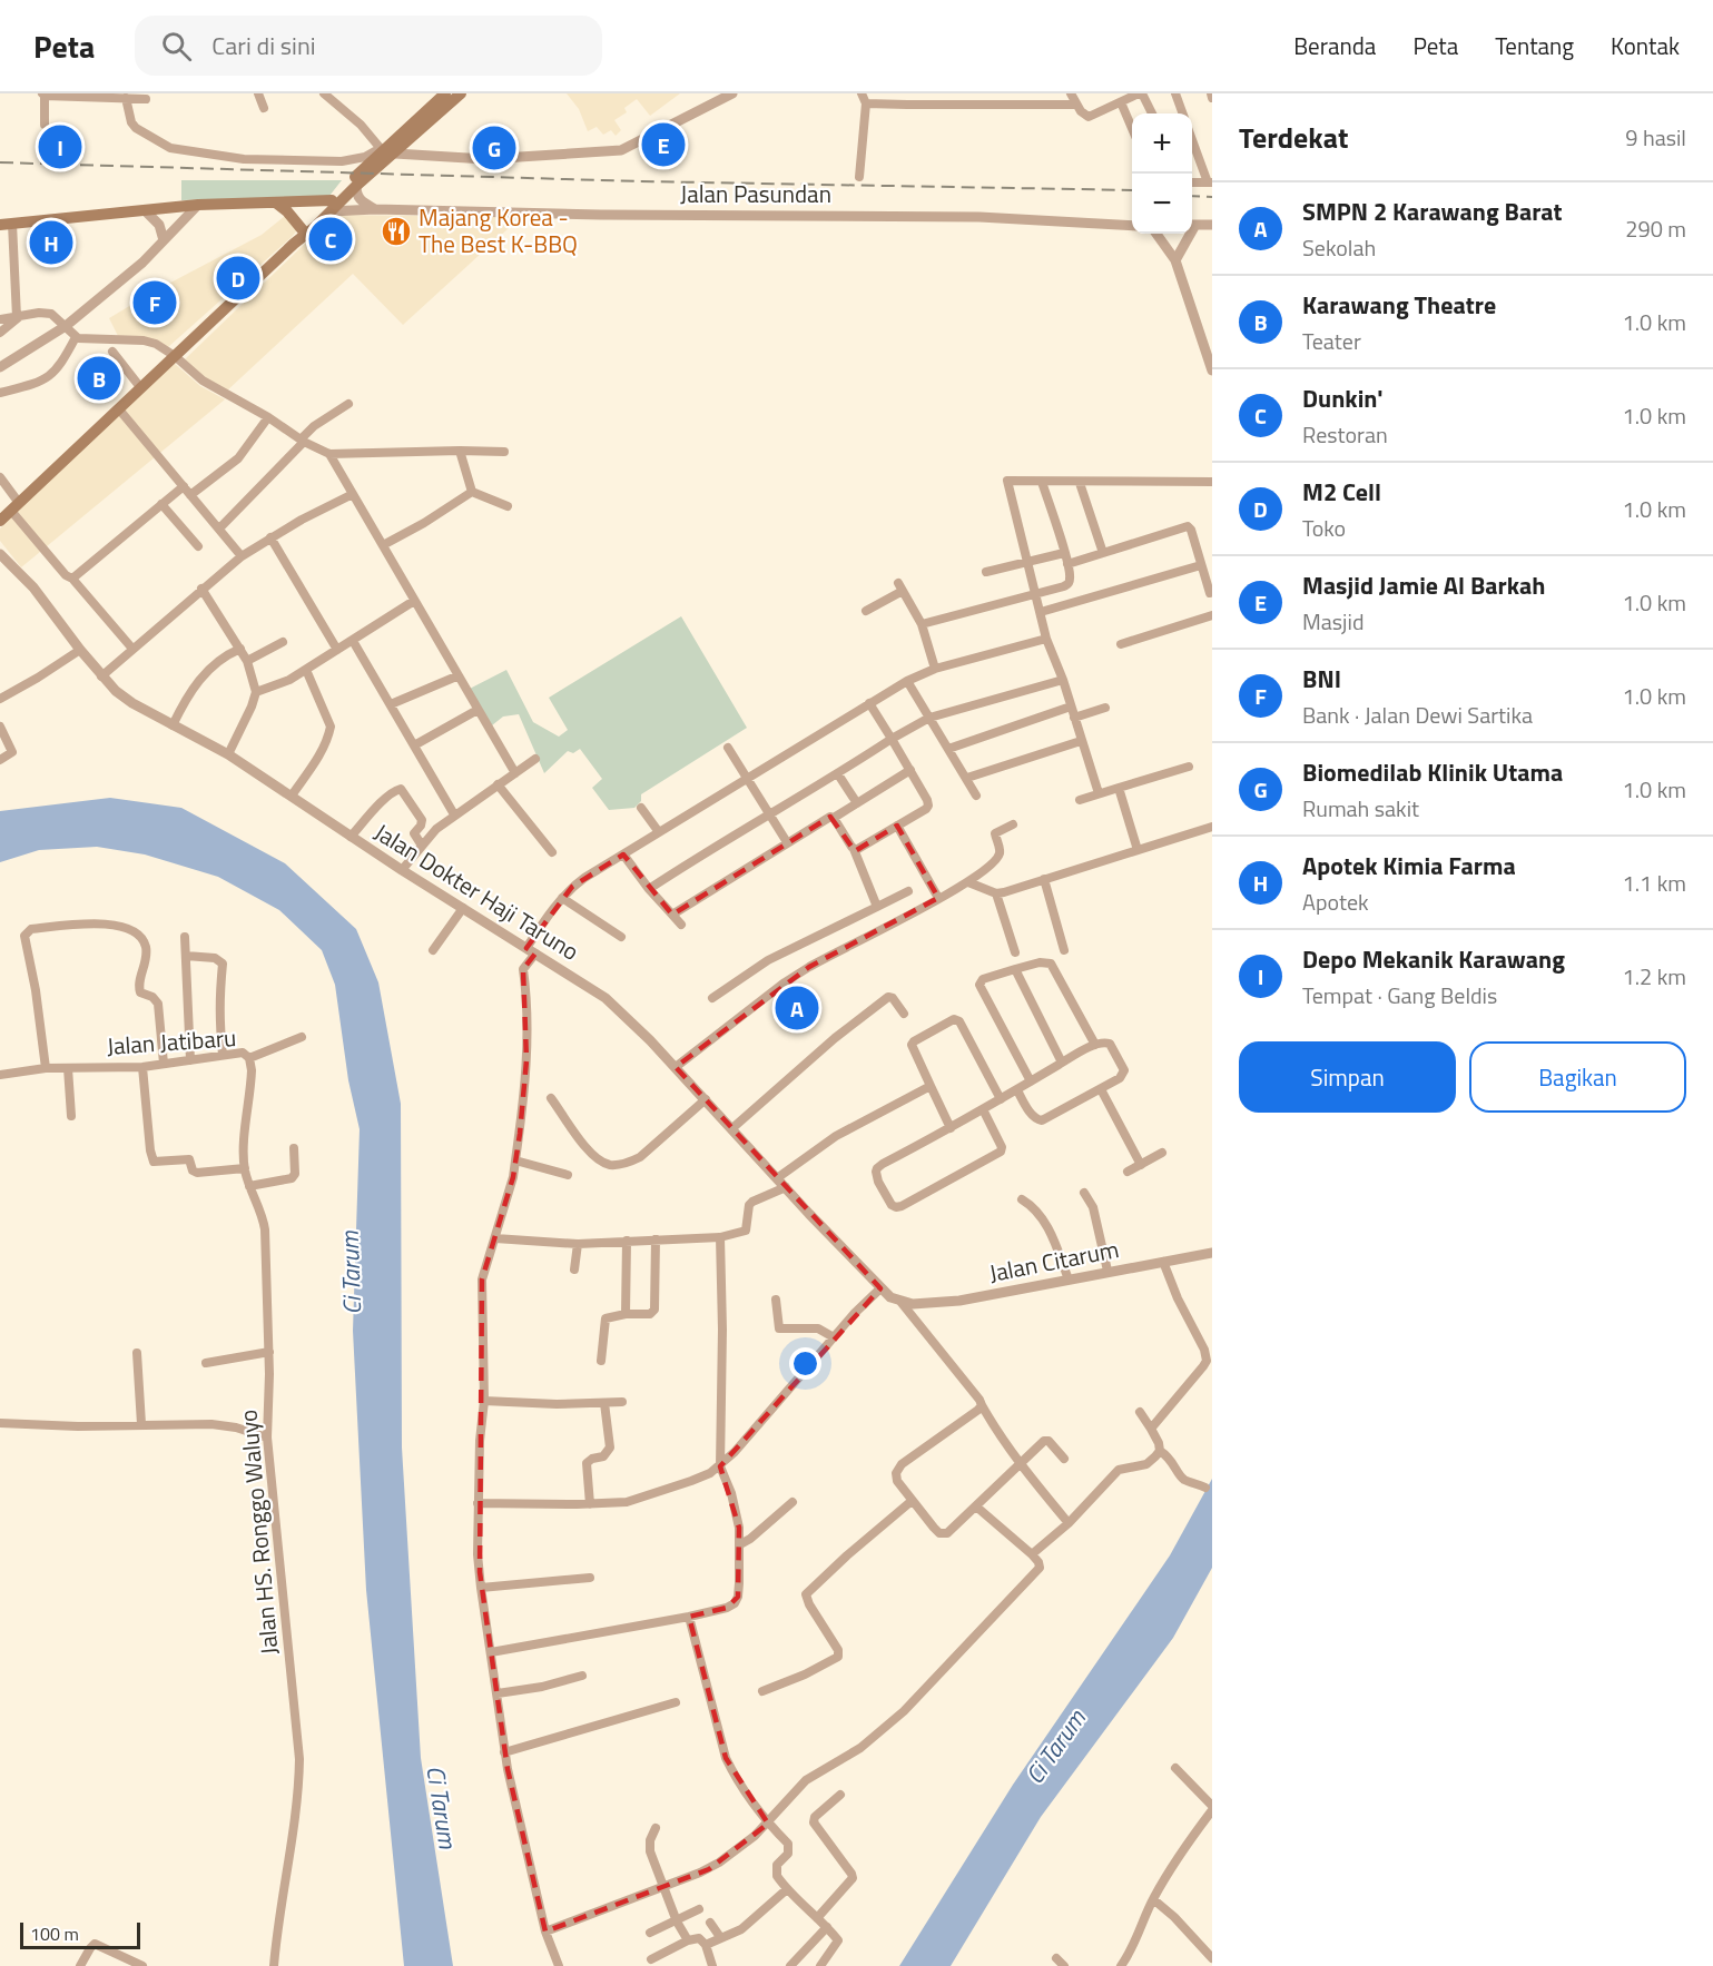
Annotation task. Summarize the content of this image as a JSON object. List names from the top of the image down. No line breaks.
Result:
{"streets":{"street":["Jalan Pasundan","Jalan Dokter Haji Taruno","Jalan Jatibaru","Jalan Citarum","Jalan HS. Ronggo Waluyo"]},"crossings":[["Jalan Dokter Haji Taruno","Jalan Citarum"],["Jalan Jatibaru","Jalan HS. Ronggo Waluyo"]],"water":["Ci Tarum"],"places":{"restaurant":["Majang Korea - The Best K-BBQ"]},"scale_bar":"100 m","page":{"header":"Peta","search":"Cari di sini","nav":["Beranda","Peta","Tentang","Kontak"],"heading":["Terdekat","9 hasil"],"map_buttons":["+","−"],"pins":["E","I","G","C","H","D","F","B","A"],"list":[{"mark":"A","name":"SMPN 2 Karawang Barat","note":"Sekolah","value":"290 m"},{"mark":"B","name":"Karawang Theatre","note":"Teater","value":"1.0 km"},{"mark":"C","name":"Dunkin'","note":"Restoran","value":"1.0 km"},{"mark":"D","name":"M2 Cell","note":"Toko","value":"1.0 km"},{"mark":"E","name":"Masjid Jamie Al Barkah","note":"Masjid","value":"1.0 km"},{"mark":"F","name":"BNI","note":"Bank · Jalan Dewi Sartika","value":"1.0 km"},{"mark":"G","name":"Biomedilab Klinik Utama","note":"Rumah sakit","value":"1.0 km"},{"mark":"H","name":"Apotek Kimia Farma","note":"Apotek","value":"1.1 km"},{"mark":"I","name":"Depo Mekanik Karawang","note":"Tempat · Gang Beldis","value":"1.2 km"}],"buttons":["Simpan","Bagikan"],"scale":"100 m"}}
